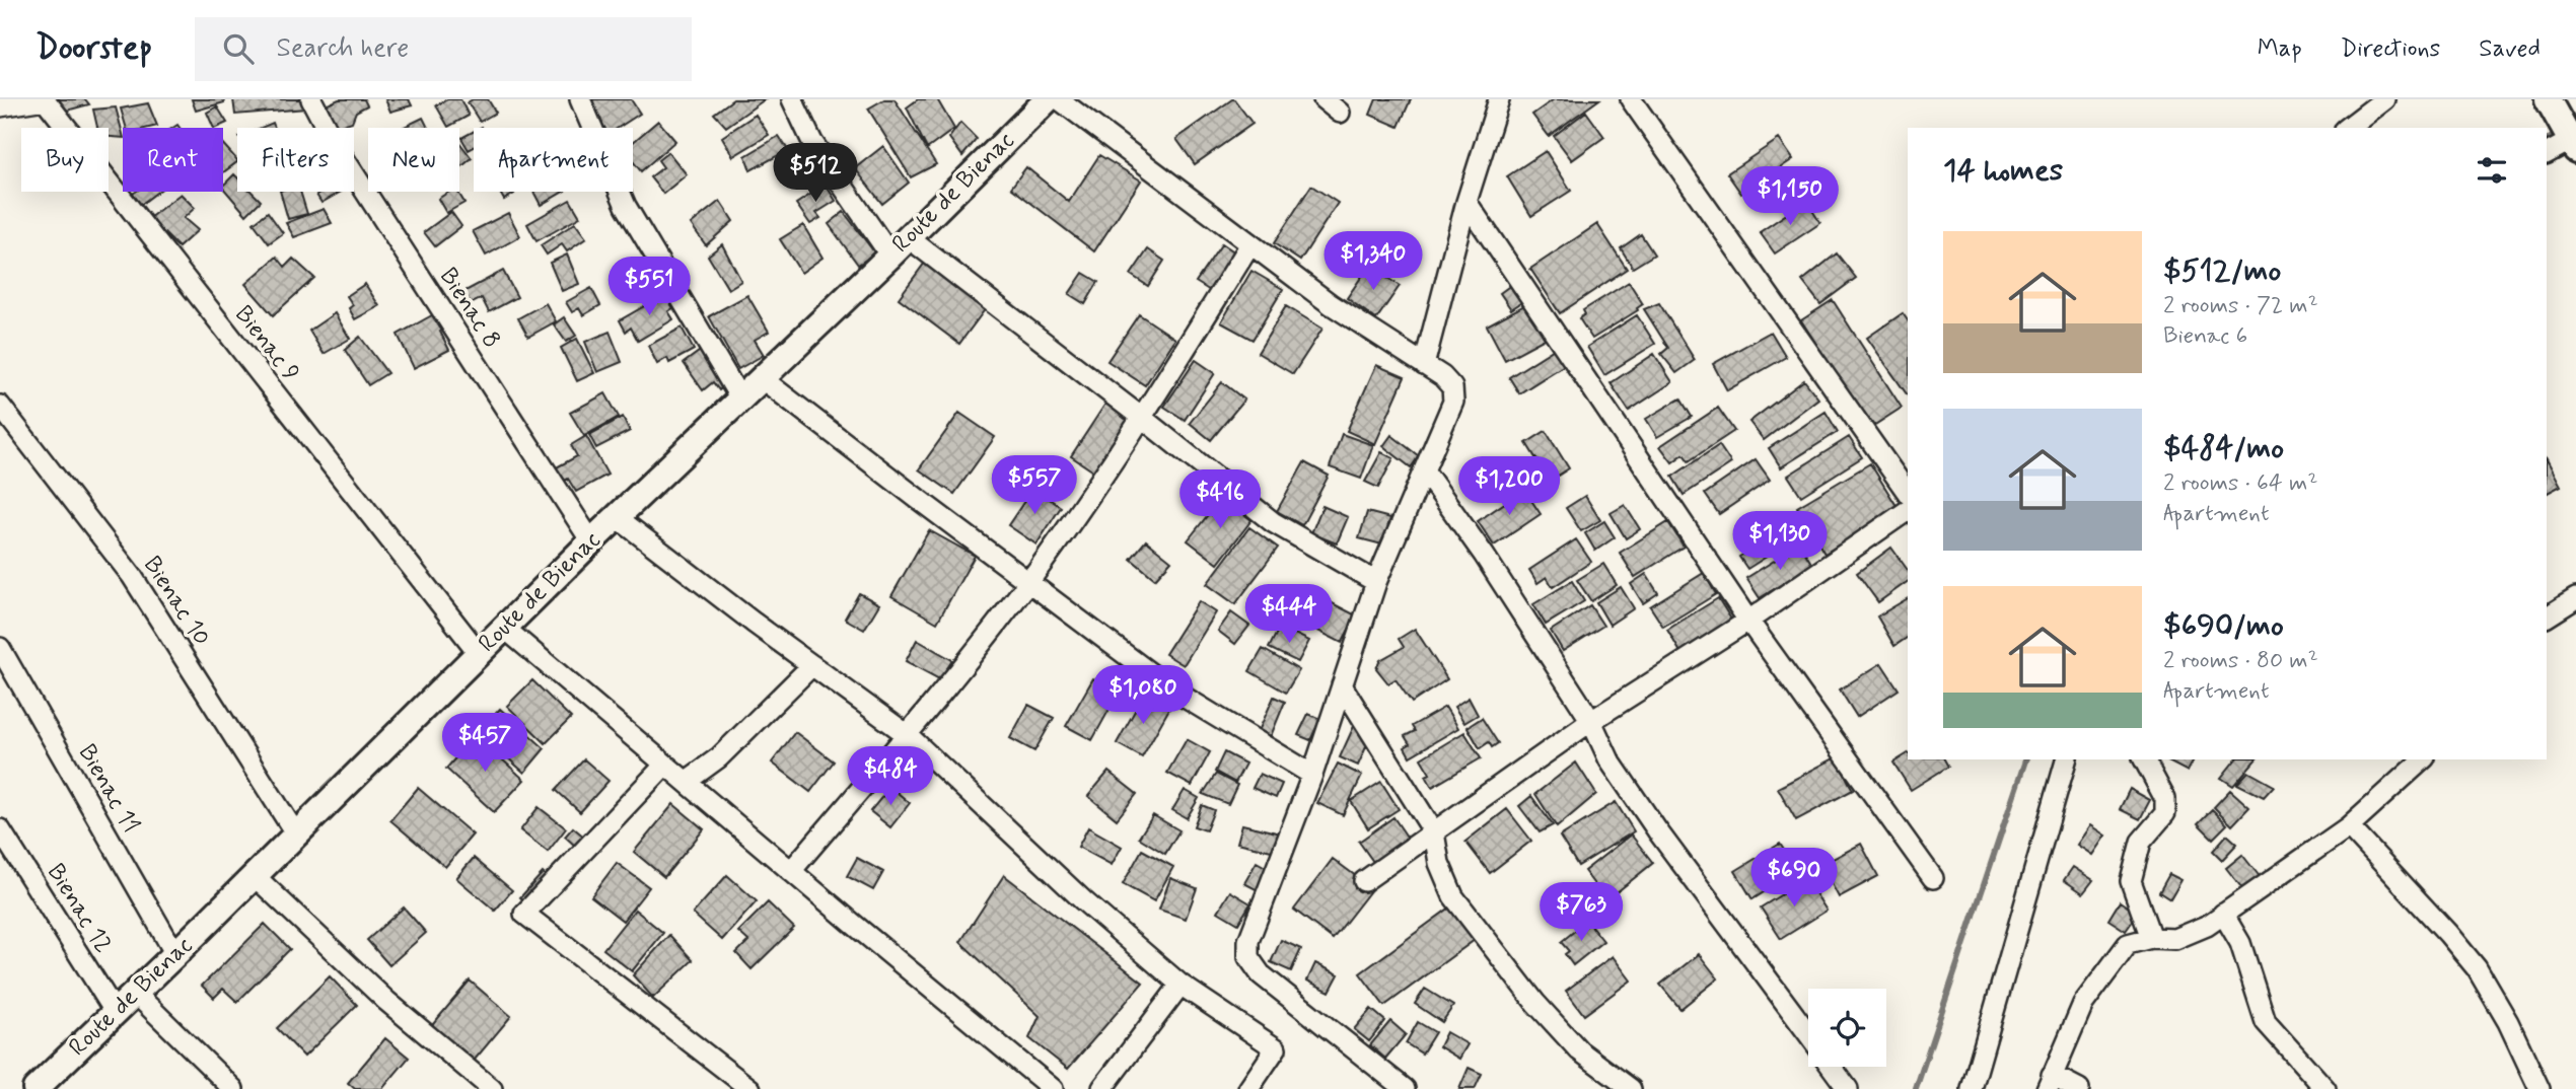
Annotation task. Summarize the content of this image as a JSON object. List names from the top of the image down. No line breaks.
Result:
{"streets":{"main road":["Route de Bienac"],"street":["Bienac 8","Bienac 9","Bienac 10","Bienac 11","Bienac 12"]},"crossings":[["Route de Bienac","Bienac 8"],["Route de Bienac","Bienac 9"],["Route de Bienac","Bienac 10"],["Route de Bienac","Bienac 11"],["Route de Bienac","Bienac 12"]],"page":{"header":"Doorstep","search":"Search here","nav":["Map","Directions","Saved"],"chip":["Buy","Rent","Filters","New","Apartment"],"heading":"14 homes","price":["$512","$1,150","$1,340","$551","$557","$1,200","$416","$1,130","$444","$1,080","$457","$484","$690","$763"],"list":[{"name":"$512/mo","note":"2 rooms · 72 m² · Bienac 6"},{"name":"$484/mo","note":"2 rooms · 64 m² · Apartment"},{"name":"$690/mo","note":"2 rooms · 80 m² · Apartment"}]}}
